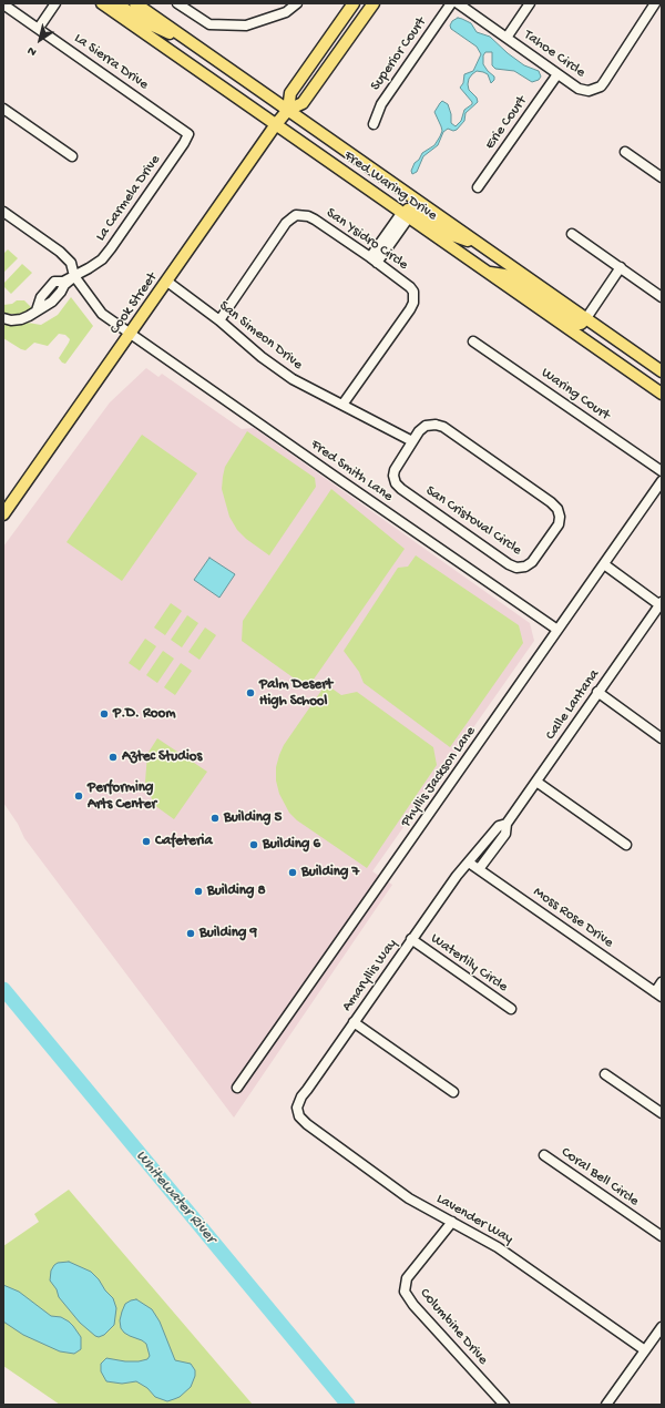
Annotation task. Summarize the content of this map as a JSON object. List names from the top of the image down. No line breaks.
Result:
{"streets":{"main road":["Fred Waring Drive","Cook Street"],"street":["Superior Court","Tahoe Circle","La Sierra Drive","Erie Court","La Carmela Drive","San Ysidro Circle","San Simeon Drive","Waring Court","Fred Smith Lane","San Cristoval Circle","Calle Lantana","Phyllis Jackson Lane","Moss Rose Drive","Waterlily Circle","Amaryllis Way","Coral Bell Circle","Lavender Way","Columbine Drive"]},"crossings":[["Tahoe Circle","Erie Court"],["La Sierra Drive","La Carmela Drive"],["Fred Waring Drive","Cook Street"],["La Carmela Drive","Fred Smith Lane"],["San Ysidro Circle","San Simeon Drive"],["Cook Street","San Simeon Drive"],["Cook Street","Fred Smith Lane"],["San Simeon Drive","San Cristoval Circle"],["Fred Smith Lane","Phyllis Jackson Lane"],["Calle Lantana","Moss Rose Drive"],["Calle Lantana","Amaryllis Way"],["Moss Rose Drive","Amaryllis Way"],["Waterlily Circle","Amaryllis Way"],["Amaryllis Way","Lavender Way"],["Lavender Way","Columbine Drive"]],"water":["Whitewater River"],"places":["Palm Desert High School","P.D. Room","Aztec Studios","Performing Arts Center","Building 5","Cafeteria","Building 6","Building 7","Building 8","Building 9"],"north":"bottom left"}
